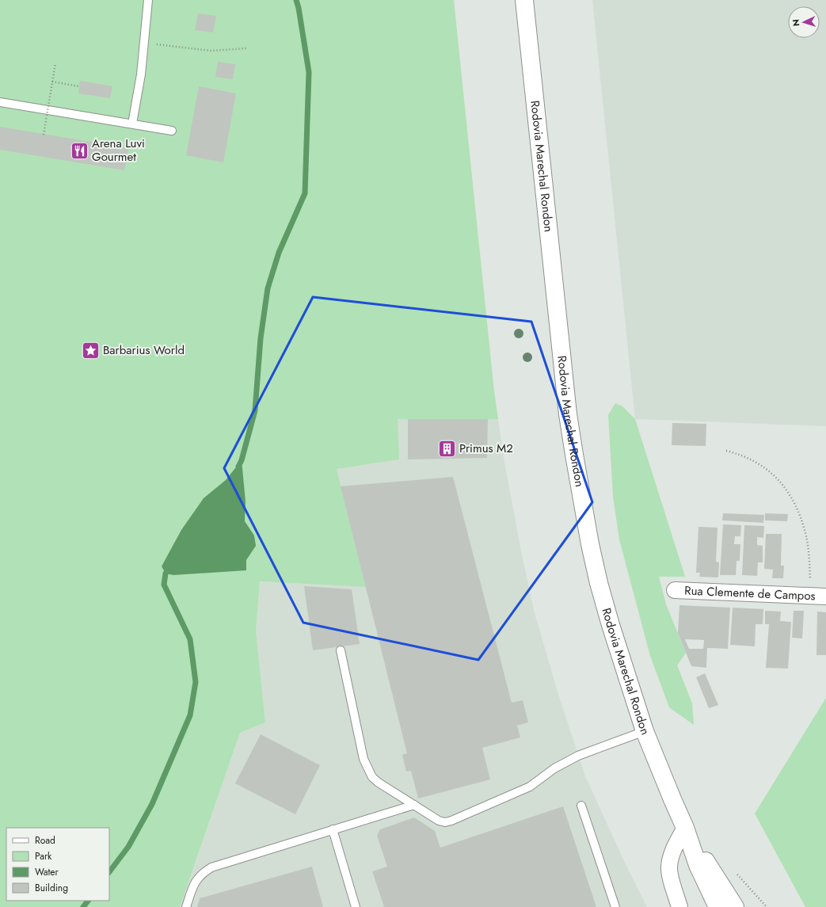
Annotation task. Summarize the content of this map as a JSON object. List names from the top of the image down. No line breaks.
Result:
{"streets":{"main road":["Rodovia Marechal Rondon"],"street":["Rua Clemente de Campos"]},"places":{"restaurant":["Arena Luvi Gourmet"],"place":["Barbarius World"],"building":["Primus M2"]},"legend":["Road","Park","Water","Building"],"north":"left"}
